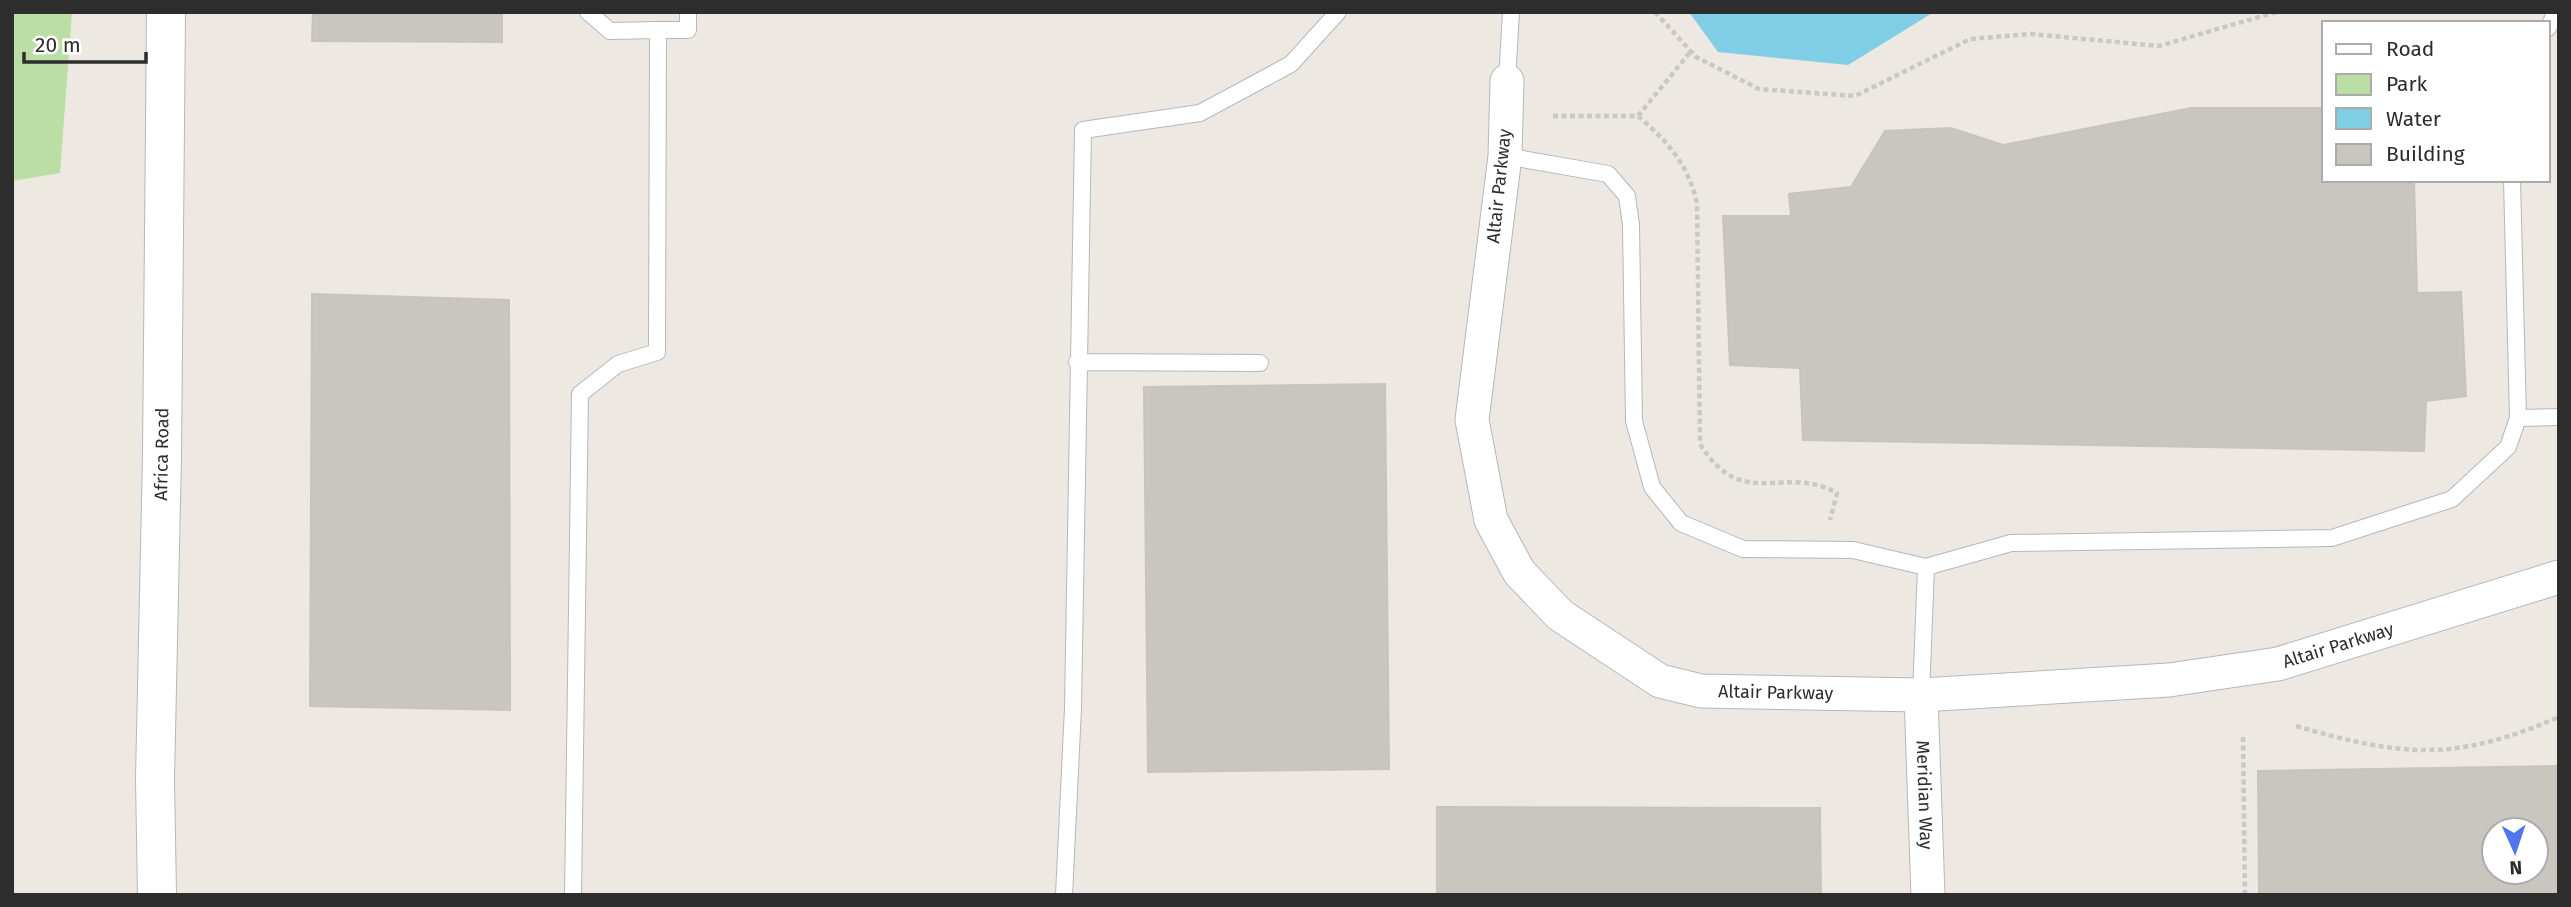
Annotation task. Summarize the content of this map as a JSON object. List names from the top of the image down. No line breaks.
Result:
{"streets":{"street":["Altair Parkway","Africa Road","Meridian Way"]},"crossings":[["Altair Parkway","Meridian Way"]],"legend":["Road","Park","Water","Building"],"scale_bar":"20 m","north":"bottom"}
